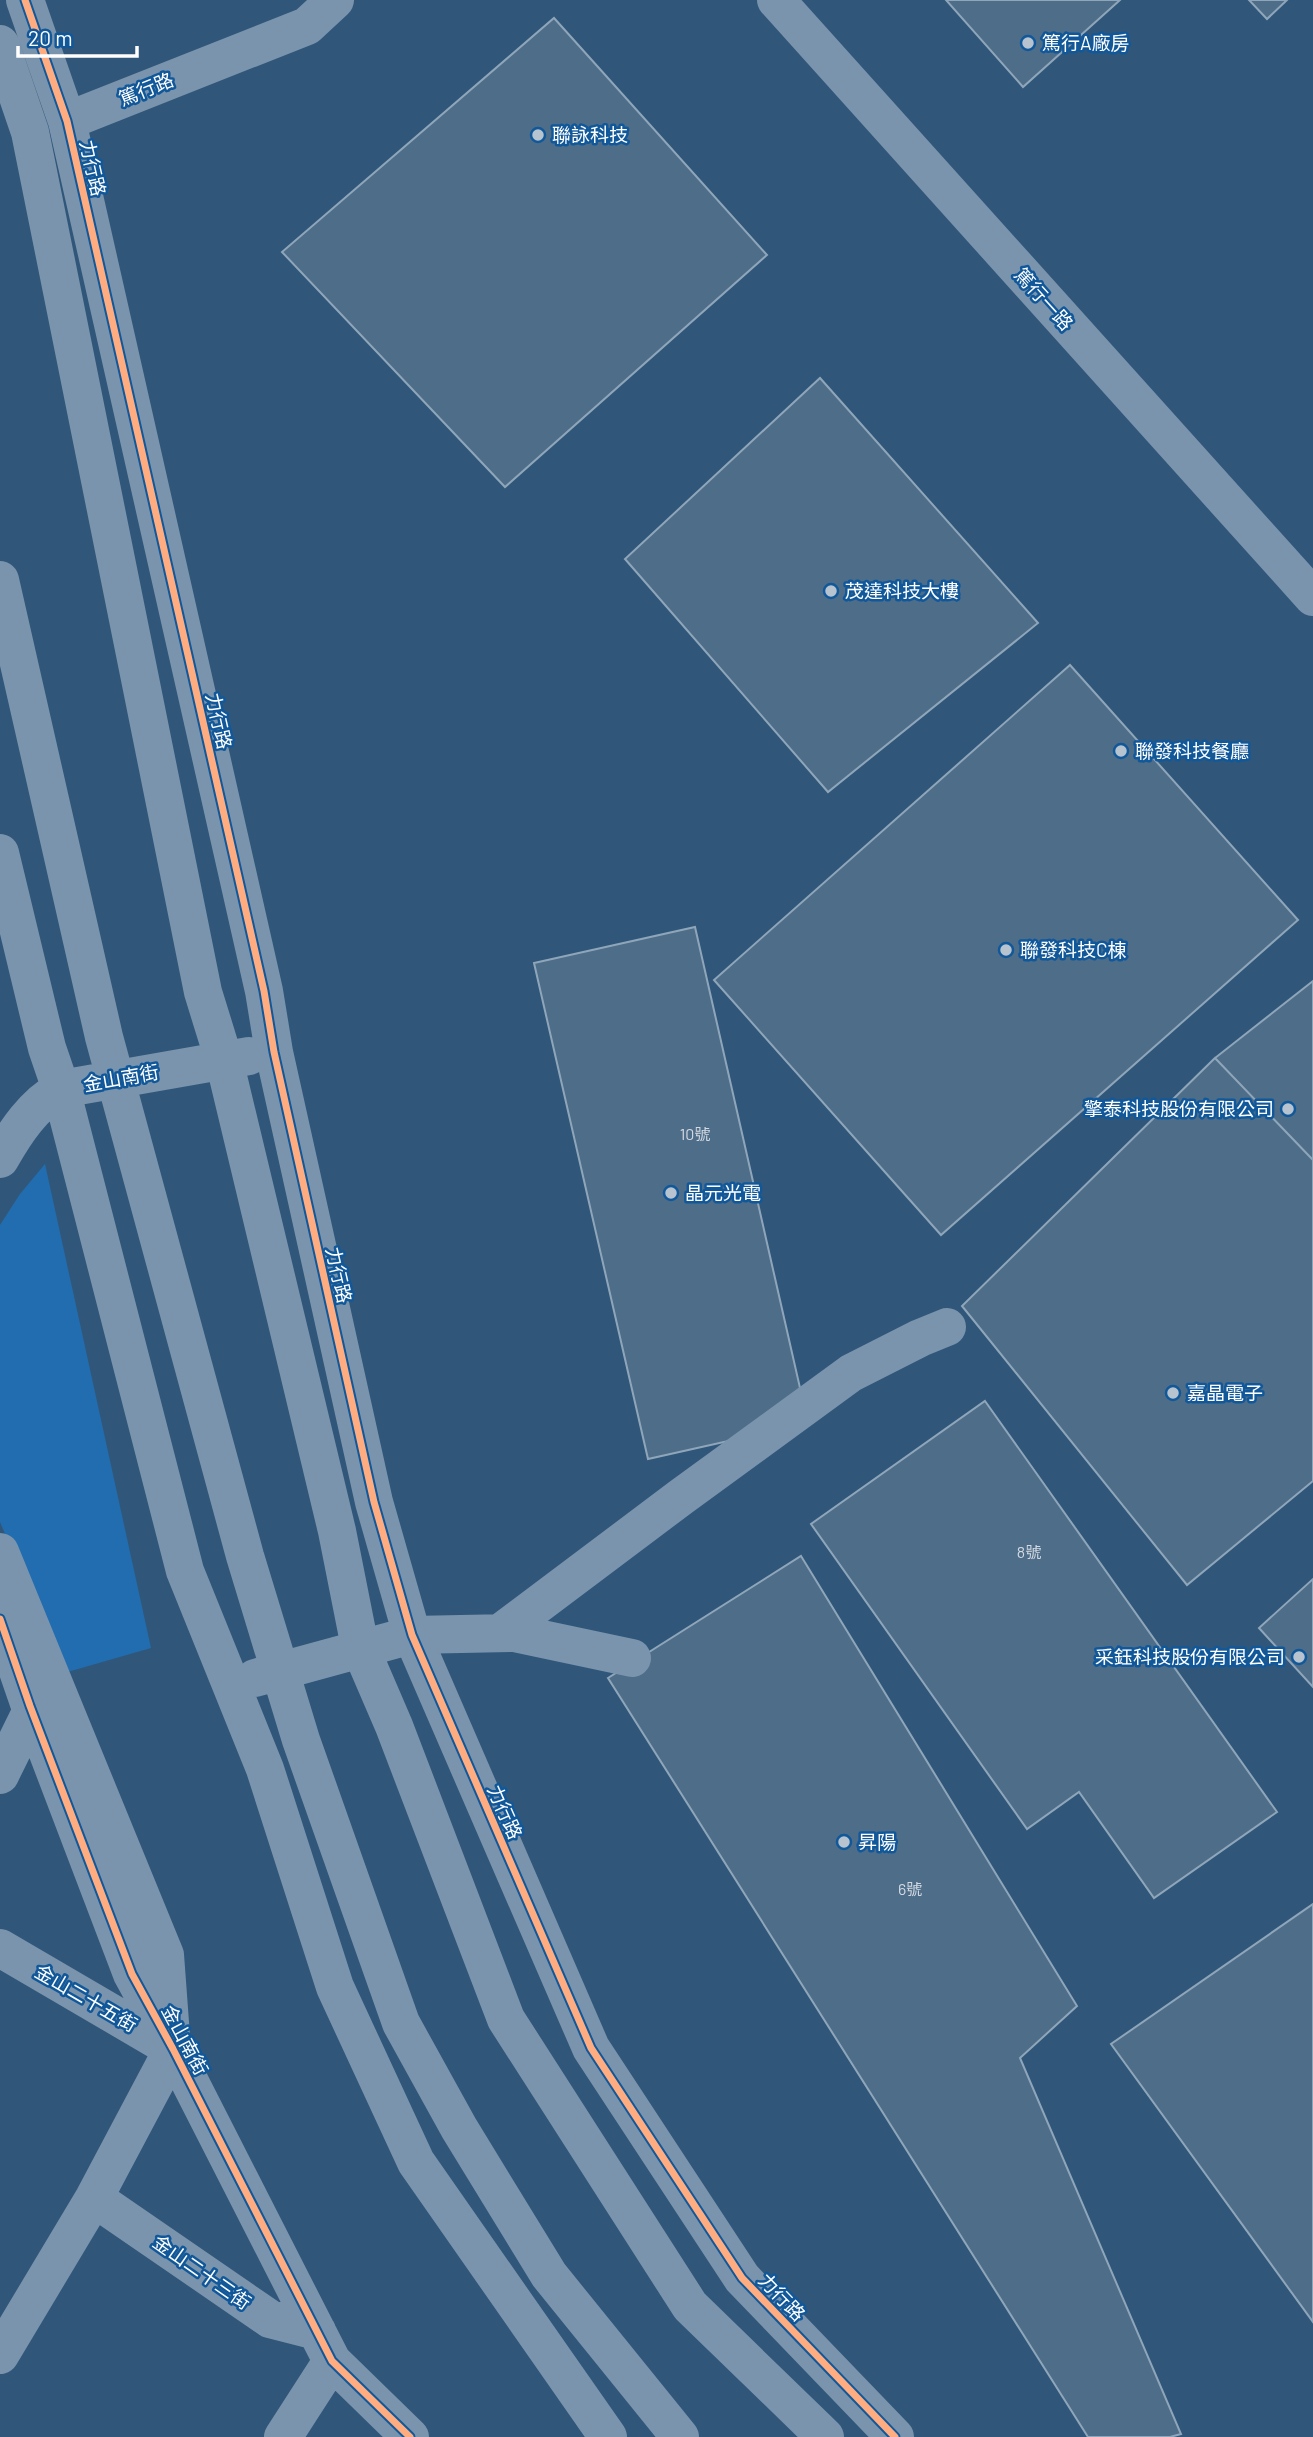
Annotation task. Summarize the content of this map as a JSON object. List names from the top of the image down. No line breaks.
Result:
{"streets":{"street":["篤行路","力行路","篤行一路","金山南街","金山二十五街","金山二十三街"]},"crossings":[["篤行路","力行路"],["力行路","金山南街"],["金山南街","金山二十五街"],["金山南街","金山二十三街"]],"places":["篤行A廠房","聯詠科技","茂達科技大樓","聯發科技餐廳","聯發科技C棟","擎泰科技股份有限公司","晶元光電","嘉晶電子","采鈺科技股份有限公司","昇陽"],"house_numbers":["10號","8號","6號"],"scale_bar":"20 m"}
